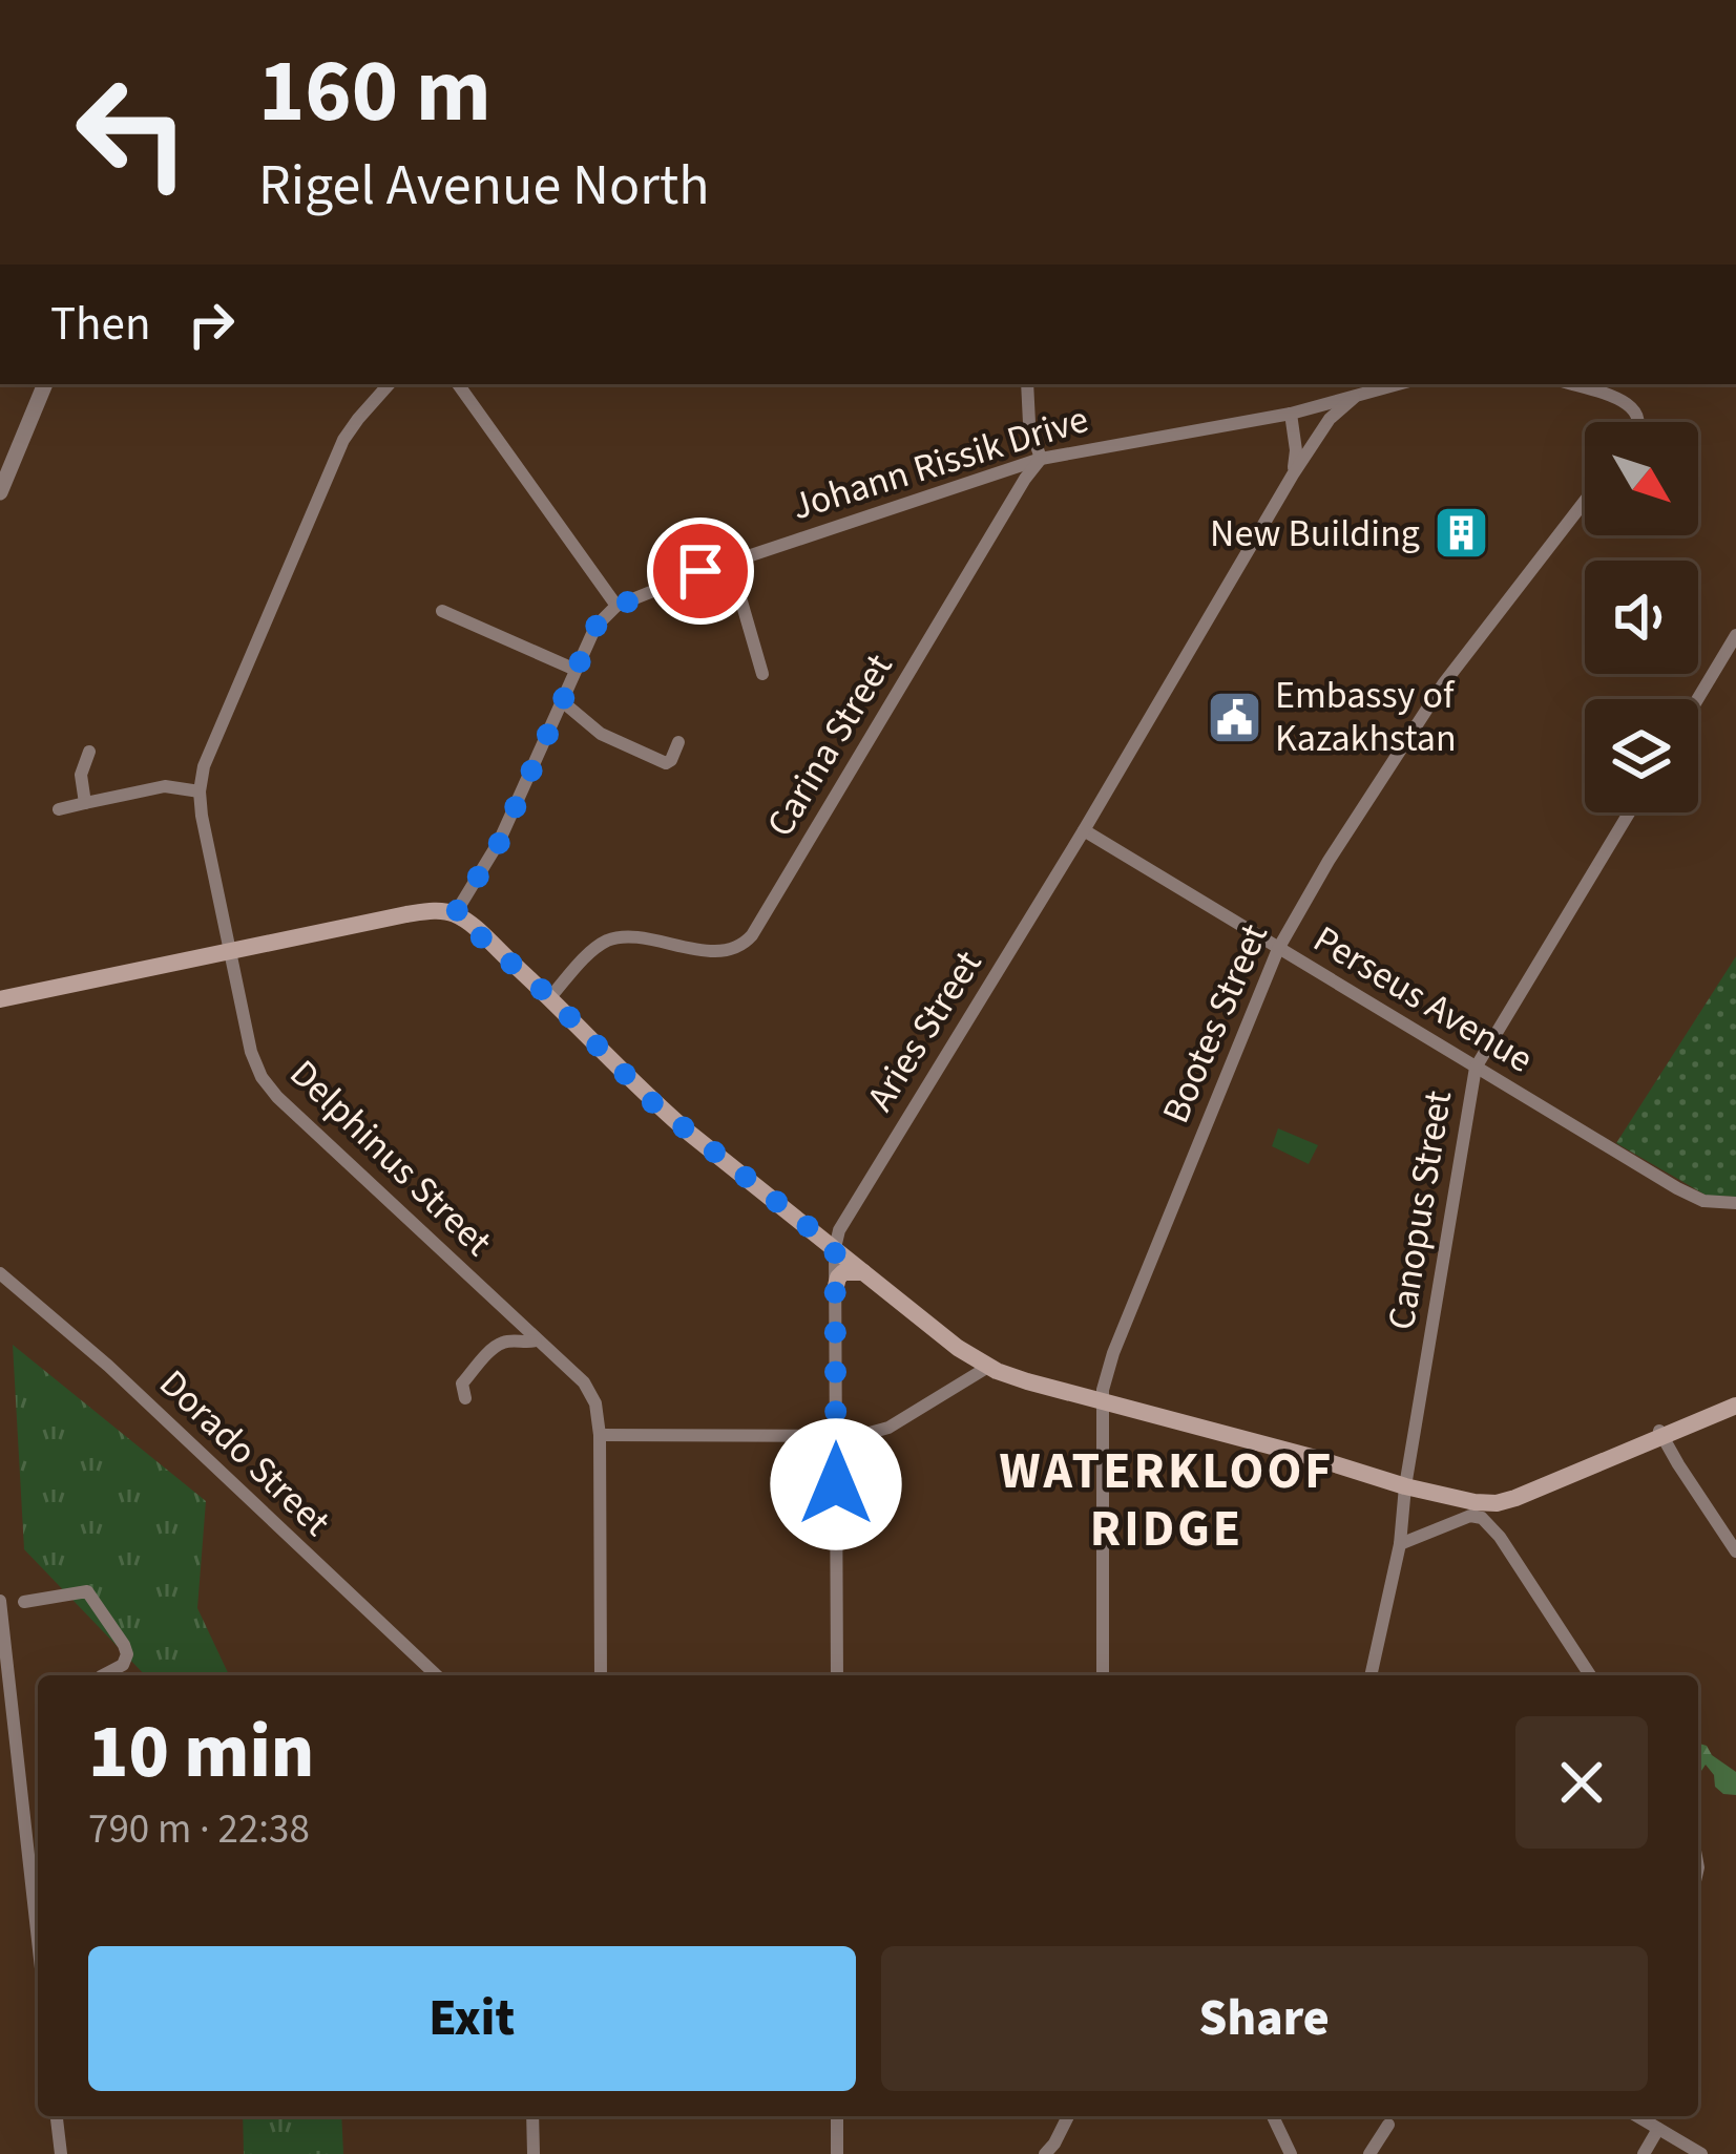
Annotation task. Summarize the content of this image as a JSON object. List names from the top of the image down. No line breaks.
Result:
{"streets":{"street":["Johann Rissik Drive","Carina Street","Perseus Avenue","Bootes Street","Aries Street","Delphinus Street","Canopus Street","Dorado Street"]},"crossings":[["Johann Rissik Drive","Carina Street"],["Johann Rissik Drive","Aries Street"],["Perseus Avenue","Bootes Street"],["Perseus Avenue","Aries Street"],["Perseus Avenue","Canopus Street"]],"districts":["WATERKLOOF RIDGE"],"places":{"building":["New Building"],"public building":["Embassy of Kazakhstan"]},"north":"bottom right","page":{"turn":["160 m","Rigel Avenue North"],"then":"Then","heading":["10 min","790 m · 22:38"],"buttons":["Exit","Share"]}}
